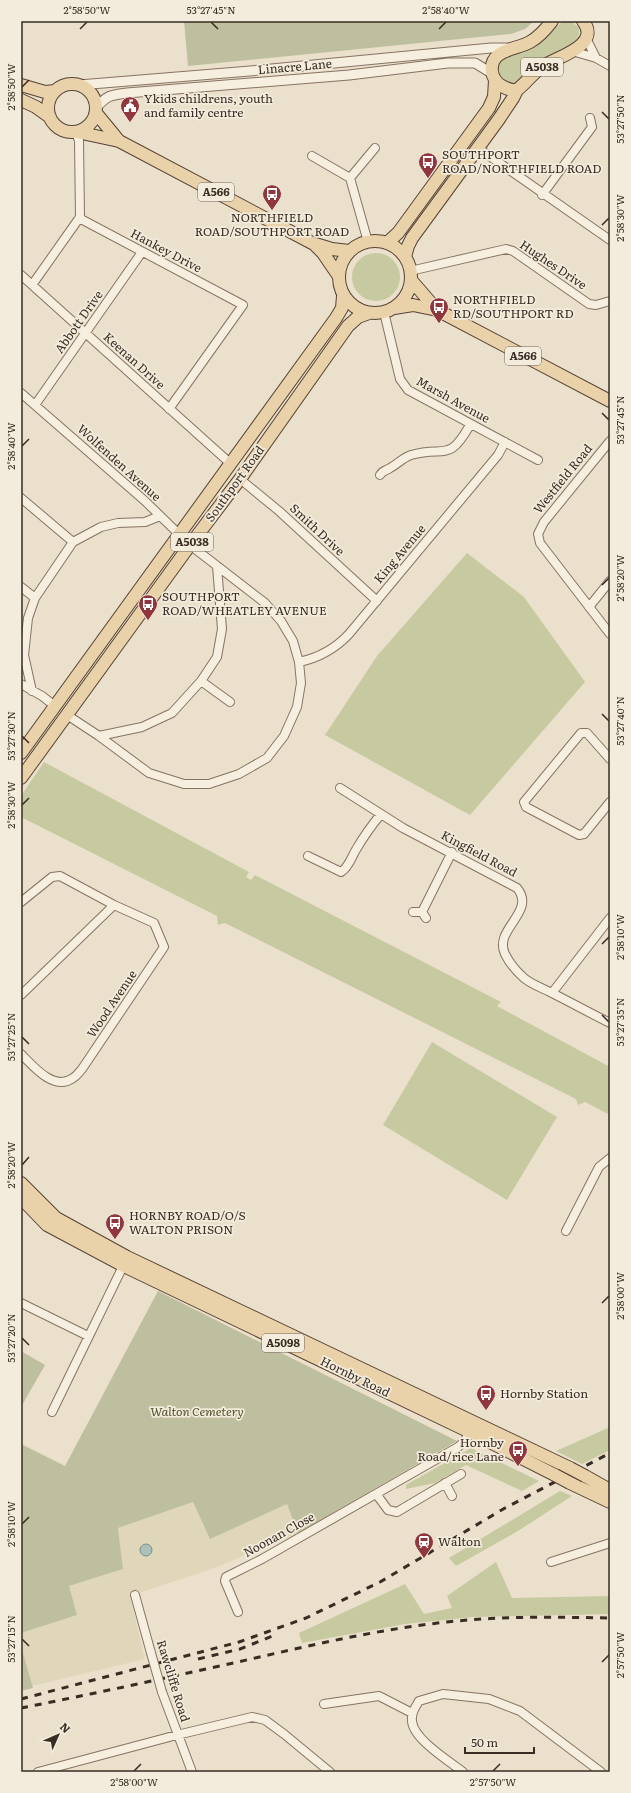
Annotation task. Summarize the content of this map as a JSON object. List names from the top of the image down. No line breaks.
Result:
{"streets":{"main road":["A5038","A566","Southport Road","A5098","Hornby Road"],"street":["Linacre Lane","Hankey Drive","Hughes Drive","Abbott Drive","Keenan Drive","Marsh Avenue","Wolfenden Avenue","Westfield Road","Smith Drive","King Avenue","Kingfield Road","Wood Avenue","Noonan Close","Rawcliffe Road"]},"crossings":[["Linacre Lane","A5038"],["Linacre Lane","A566"],["A5038","A566"],["A5038","Hughes Drive"],["A5038","Marsh Avenue"],["A5038","Southport Road"],["A566","Hughes Drive"],["A566","Marsh Avenue"],["A566","Southport Road"],["Hankey Drive","Abbott Drive"],["Hankey Drive","Keenan Drive"],["Hughes Drive","Marsh Avenue"],["Hughes Drive","Southport Road"],["Abbott Drive","Keenan Drive"],["Abbott Drive","Wolfenden Avenue"],["Keenan Drive","Southport Road"],["Marsh Avenue","Southport Road"],["Marsh Avenue","King Avenue"],["Wolfenden Avenue","Southport Road"],["Wolfenden Avenue","King Avenue"],["Southport Road","Smith Drive"],["Smith Drive","King Avenue"],["Hornby Road","Noonan Close"]],"parks":["Walton Cemetery"],"places":{"public building":["Ykids childrens, youth and family centre"],"bus stop":["SOUTHPORT ROAD/NORTHFIELD ROAD","NORTHFIELD ROAD/SOUTHPORT ROAD","NORTHFIELD RD/SOUTHPORT RD","SOUTHPORT ROAD/WHEATLEY AVENUE","HORNBY ROAD/O/S WALTON PRISON","Hornby Station","Hornby Road/rice Lane"],"station":["Walton"]},"scale_bar":"50 m","north":"top right","coordinates":["2°58'50\"W","53°27'45\"N","2°58'40\"W","53°27'50\"N","2°58'30\"W","2°58'20\"W","53°27'40\"N","53°27'30\"N","2°58'10\"W","53°27'35\"N","53°27'25\"N","2°58'00\"W","53°27'20\"N","53°27'15\"N","2°57'50\"W"]}
